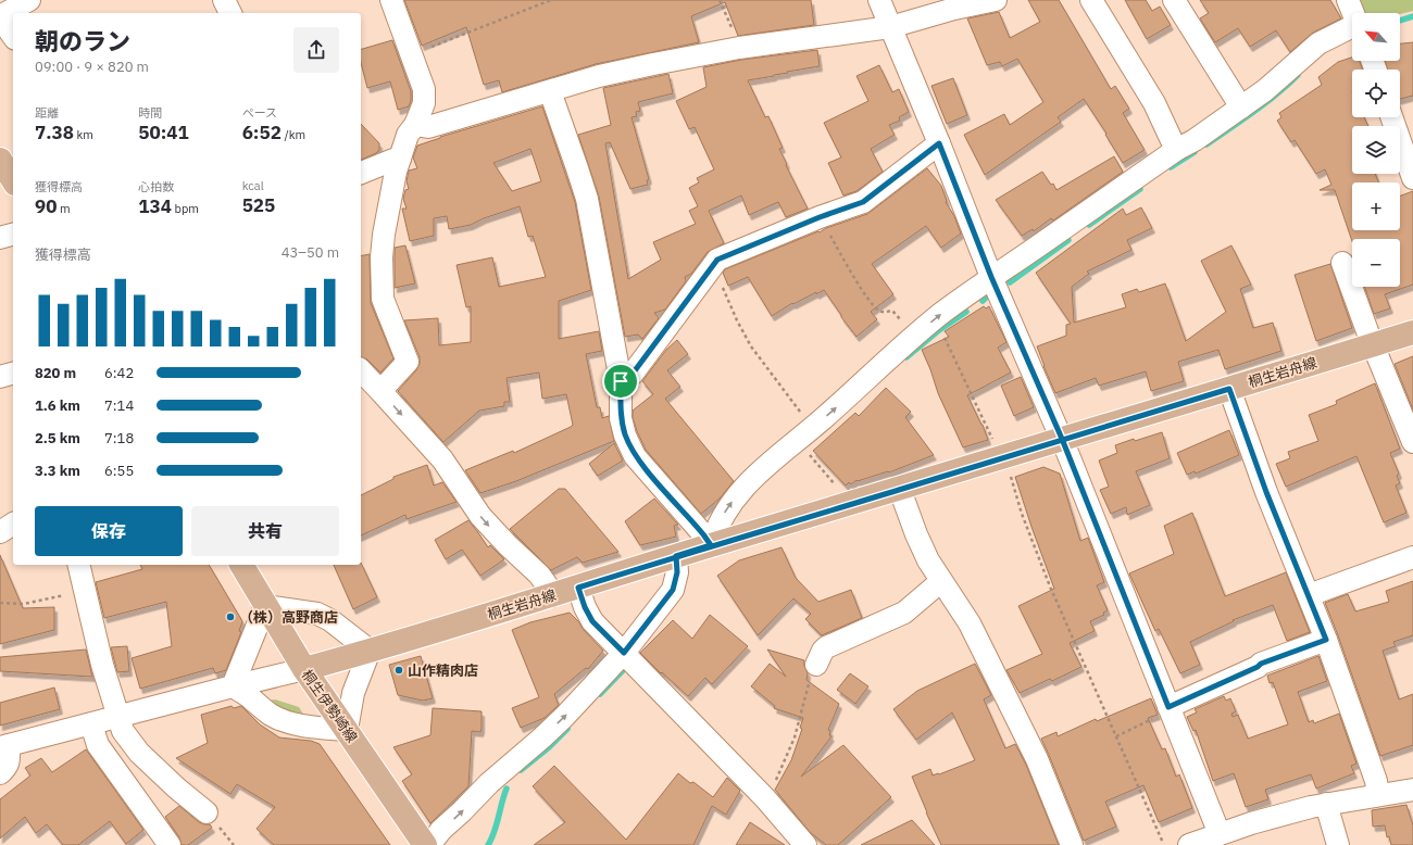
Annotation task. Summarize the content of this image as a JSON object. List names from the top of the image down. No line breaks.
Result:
{"streets":{"main road":["桐生岩舟線","桐生伊勢崎線"]},"crossings":[["桐生岩舟線","桐生伊勢崎線"]],"places":["（株）高野商店","山作精肉店"],"north":"top left","page":{"map_buttons":["+","−"],"heading":["朝のラン","09:00 · 9 × 820 m"],"stats":[["距離","7.38 km"],["時間","50:41"],["ペース","6:52 /km"],["獲得標高","90 m"],["心拍数","134 bpm"],["kcal","525"]],"chart":["獲得標高","43–50 m"],"list":[{"name":"820 m","note":"6:42"},{"name":"1.6 km","note":"7:14"},{"name":"2.5 km","note":"7:18"},{"name":"3.3 km","note":"6:55"}],"buttons":["保存","共有"]}}
